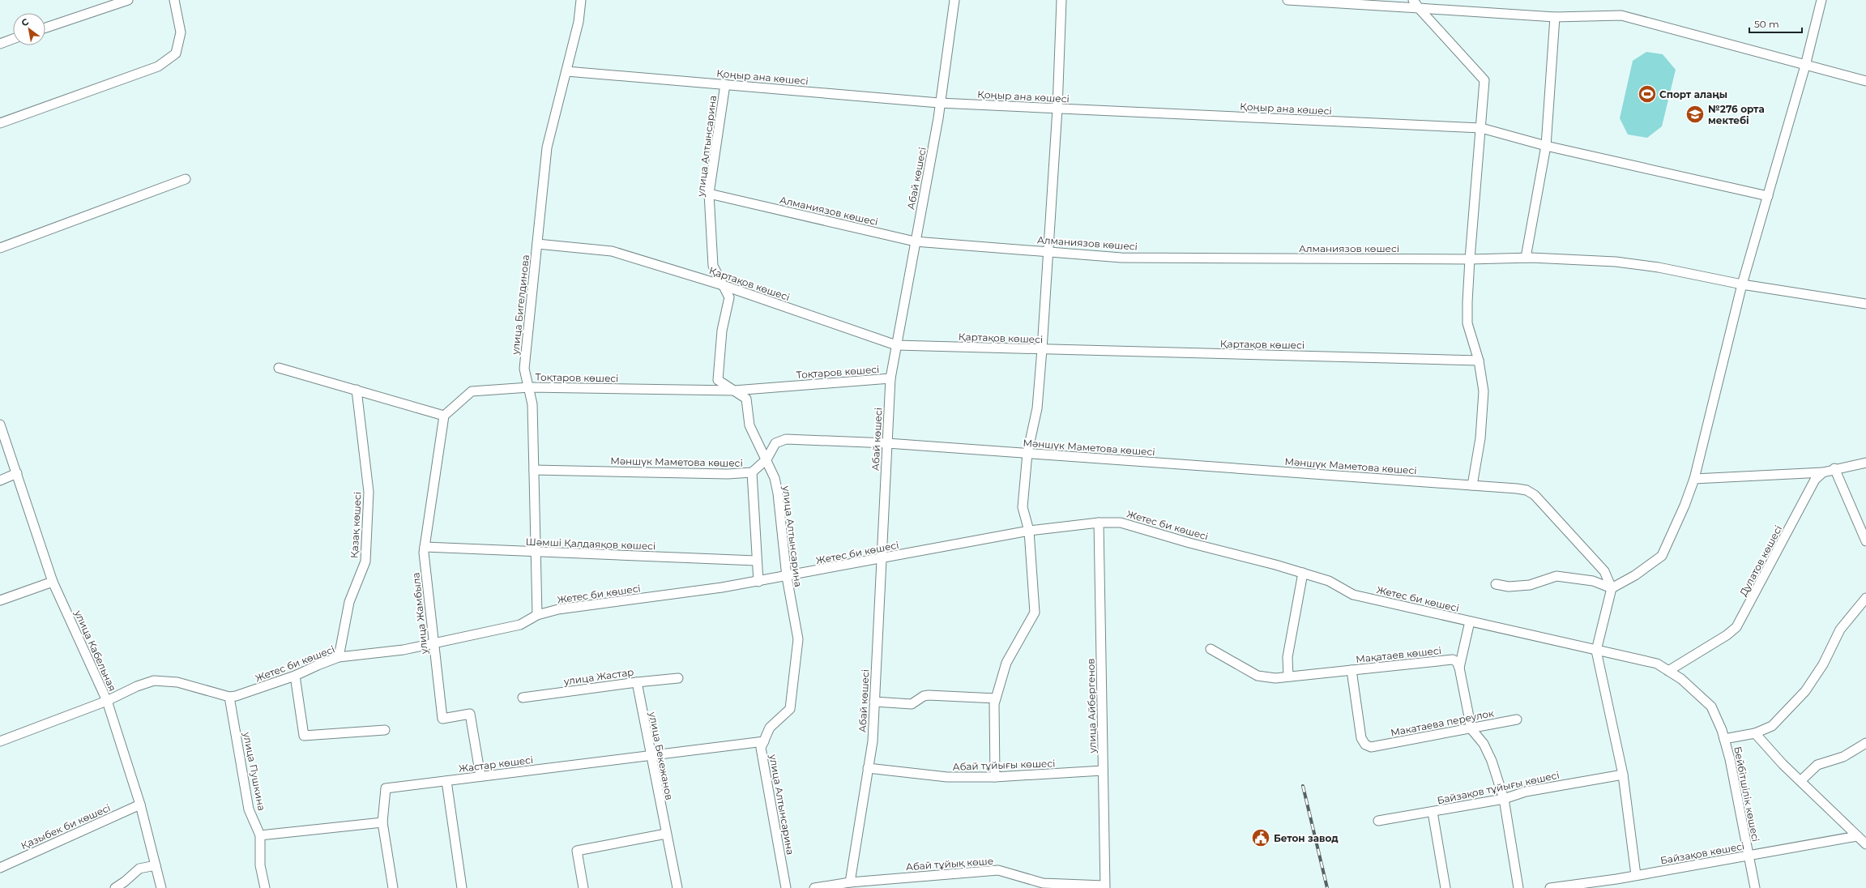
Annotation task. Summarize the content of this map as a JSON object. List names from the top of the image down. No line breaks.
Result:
{"streets":{"street":["Қоңыр ана көшесі","улица Алтынсарина","Абай көшесі","Алманиязов көшесі","Қартақов көшесі","улица Бигелдинова","Тоқтаров көшесі","Мәншүк Маметова көшесі","Қазақ көшесі","Жетес би көшесі","Шәмші Қалдаяқов көшесі","Дулатов көшесі","улица Жамбыла","улица Кабельная","Мақатаев көшесі","улица Жастар","улица Айбергенов","Макатаева переулок","улица Бекежанов","Жастар көшесі","Абай тұйығы көшесі","улица Пушкина","Байзақов тұйығы көшесі","Бейбітшілік көшесі","Қазыбек би көшесі","Байзақов көшесі","Абай тұйық көше"]},"crossings":[["Қоңыр ана көшесі","улица Алтынсарина"],["Қоңыр ана көшесі","Абай көшесі"],["Қоңыр ана көшесі","улица Бигелдинова"],["улица Алтынсарина","Алманиязов көшесі"],["улица Алтынсарина","Қартақов көшесі"],["улица Алтынсарина","Тоқтаров көшесі"],["улица Алтынсарина","Мәншүк Маметова көшесі"],["улица Алтынсарина","Жетес би көшесі"],["улица Алтынсарина","Жастар көшесі"],["Абай көшесі","Алманиязов көшесі"],["Абай көшесі","Қартақов көшесі"],["Абай көшесі","Тоқтаров көшесі"],["Абай көшесі","Мәншүк Маметова көшесі"],["Абай көшесі","Жетес би көшесі"],["Абай көшесі","Абай тұйығы көшесі"],["Абай көшесі","Абай тұйық көше"],["Қартақов көшесі","улица Бигелдинова"],["улица Бигелдинова","Тоқтаров көшесі"],["улица Бигелдинова","Мәншүк Маметова көшесі"],["улица Бигелдинова","Жетес би көшесі"],["улица Бигелдинова","Шәмші Қалдаяқов көшесі"],["Тоқтаров көшесі","улица Жамбыла"],["Қазақ көшесі","Жетес би көшесі"],["Жетес би көшесі","Дулатов көшесі"],["Жетес би көшесі","улица Жамбыла"],["Жетес би көшесі","улица Кабельная"],["Жетес би көшесі","улица Айбергенов"],["Жетес би көшесі","улица Пушкина"],["Жетес би көшесі","Бейбітшілік көшесі"],["Шәмші Қалдаяқов көшесі","улица Жамбыла"],["улица Жамбыла","Жастар көшесі"],["улица Кабельная","Қазыбек би көшесі"],["Мақатаев көшесі","Макатаева переулок"],["улица Жастар","улица Бекежанов"],["улица Айбергенов","Абай тұйығы көшесі"],["улица Айбергенов","Абай тұйық көше"],["улица Бекежанов","Жастар көшесі"],["Бейбітшілік көшесі","Байзақов көшесі"]],"places":{"sports":["Спорт алаңы"],"school or university":["№276 орта мектебі"],"public building":["Бетон завод"]},"scale_bar":"50 m","north":"top left"}
